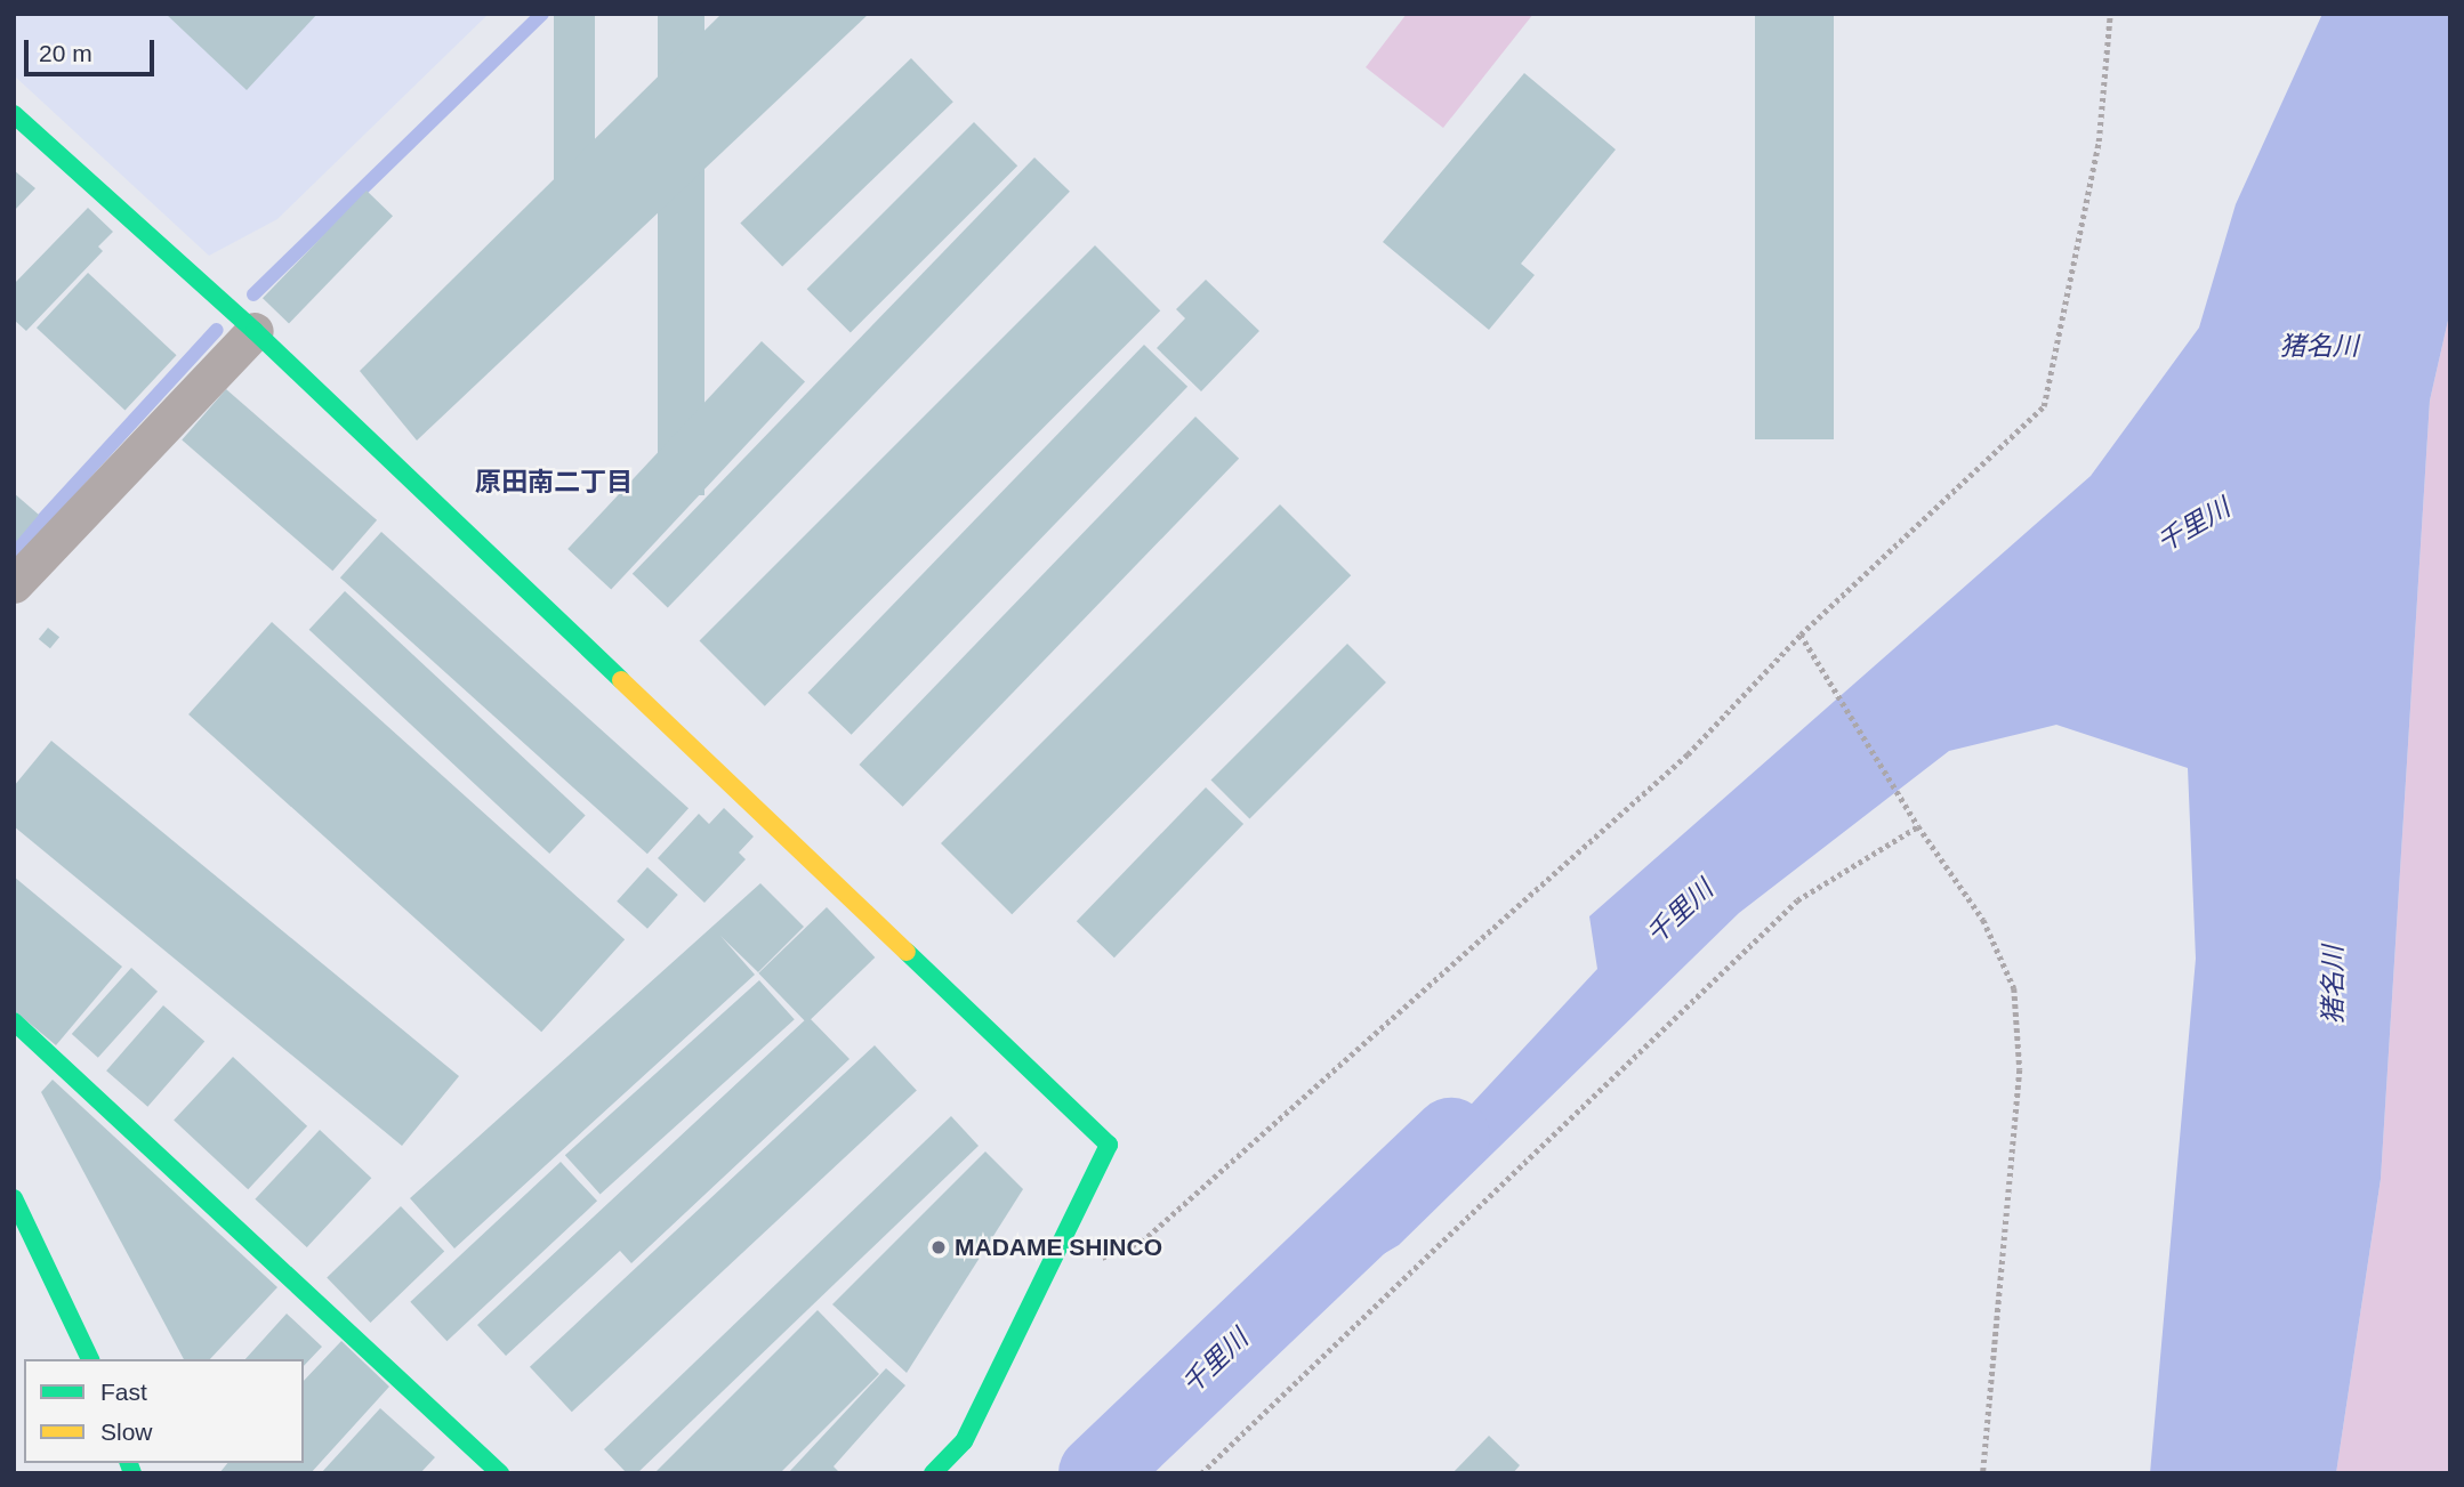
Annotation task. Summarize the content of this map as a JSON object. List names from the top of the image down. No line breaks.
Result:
{"districts":["原田南二丁目"],"water":["猪名川","千里川"],"places":["MADAME SHINCO"],"legend":["Fast","Slow"],"scale_bar":"20 m"}
